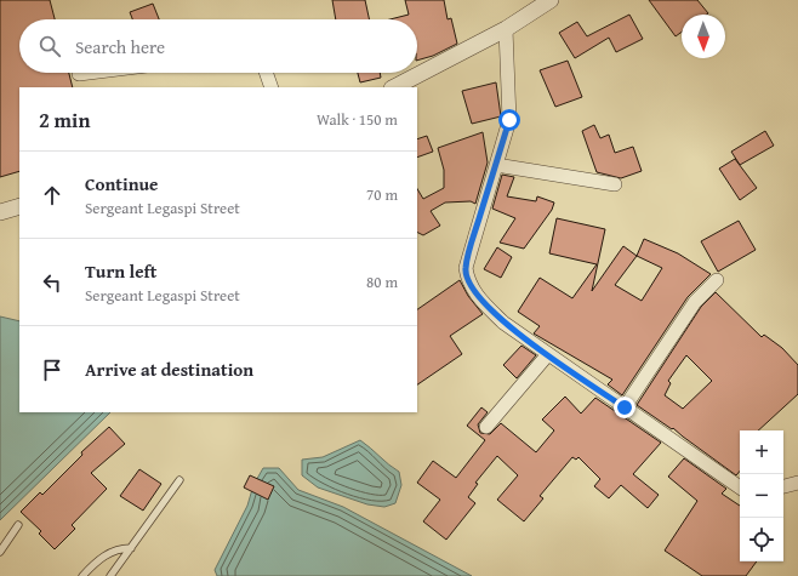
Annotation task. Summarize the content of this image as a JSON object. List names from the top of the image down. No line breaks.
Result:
{"north":"bottom","page":{"search":"Search here","heading":["2 min","Walk · 150 m"],"list":[["Continue","Sergeant Legaspi Street","70 m"],["Turn left","Sergeant Legaspi Street","80 m"],"Arrive at destination"],"map_buttons":["+","−"]}}
